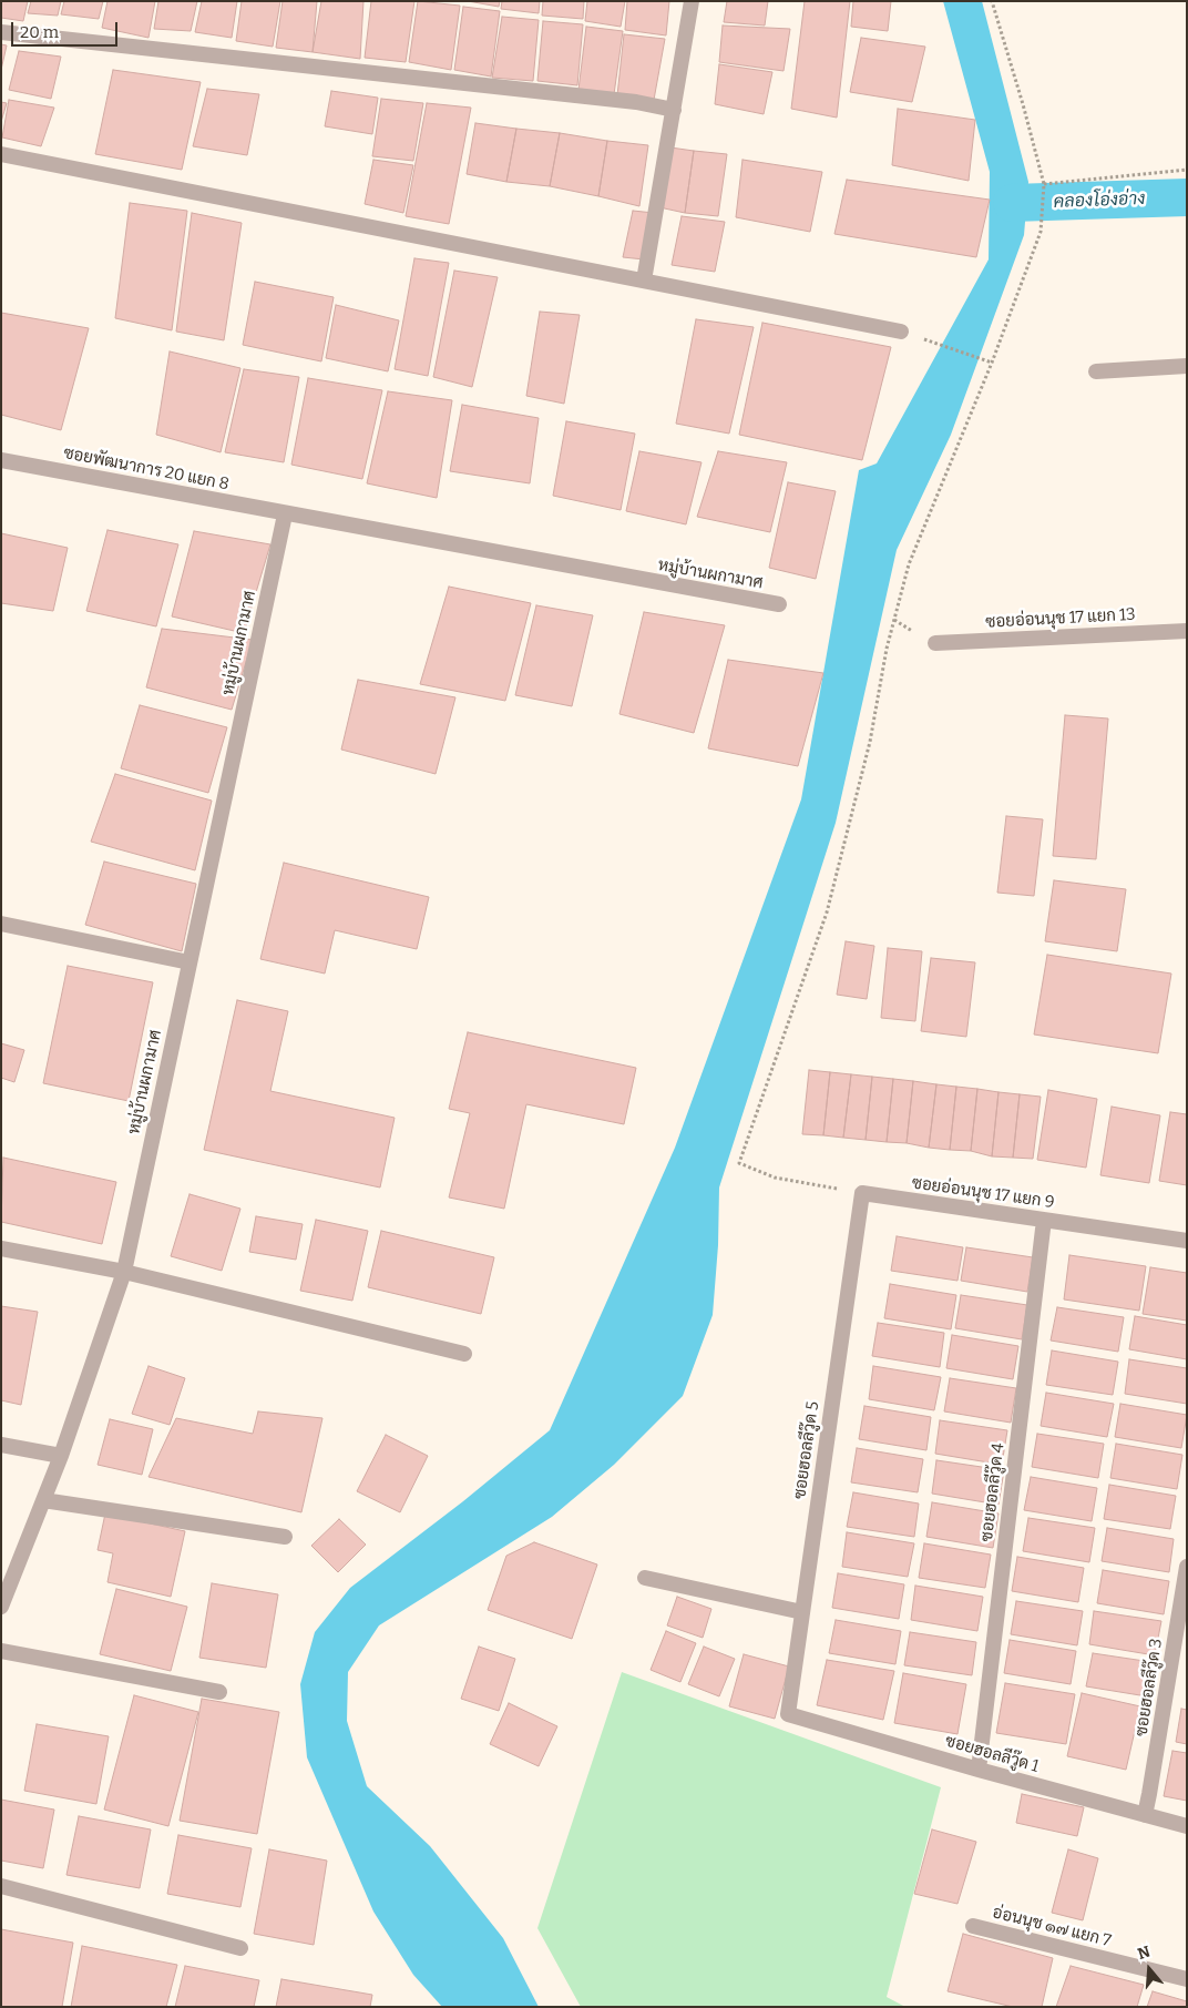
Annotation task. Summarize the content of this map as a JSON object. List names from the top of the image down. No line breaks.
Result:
{"streets":{"street":["ซอยพัฒนาการ 20 แยก 8","หมู่บ้านผกามาศ","ซอยอ่อนนุช 17 แยก 13","ซอยอ่อนนุช 17 แยก 9","ซอยฮอลลีวู๊ด 5","ซอยฮอลลีวู๊ด 4","ซอยฮอลลีวู๊ด 3","ซอยฮอลลีวู๊ด 1","อ่อนนุช ๑๗ แยก 7"]},"crossings":[["ซอยพัฒนาการ 20 แยก 8","หมู่บ้านผกามาศ"],["ซอยอ่อนนุช 17 แยก 9","ซอยฮอลลีวู๊ด 5"],["ซอยอ่อนนุช 17 แยก 9","ซอยฮอลลีวู๊ด 4"],["ซอยฮอลลีวู๊ด 5","ซอยฮอลลีวู๊ด 1"],["ซอยฮอลลีวู๊ด 4","ซอยฮอลลีวู๊ด 1"],["ซอยฮอลลีวู๊ด 3","ซอยฮอลลีวู๊ด 1"]],"water":["คลองโอ่งอ่าง"],"scale_bar":"20 m","north":"top"}
